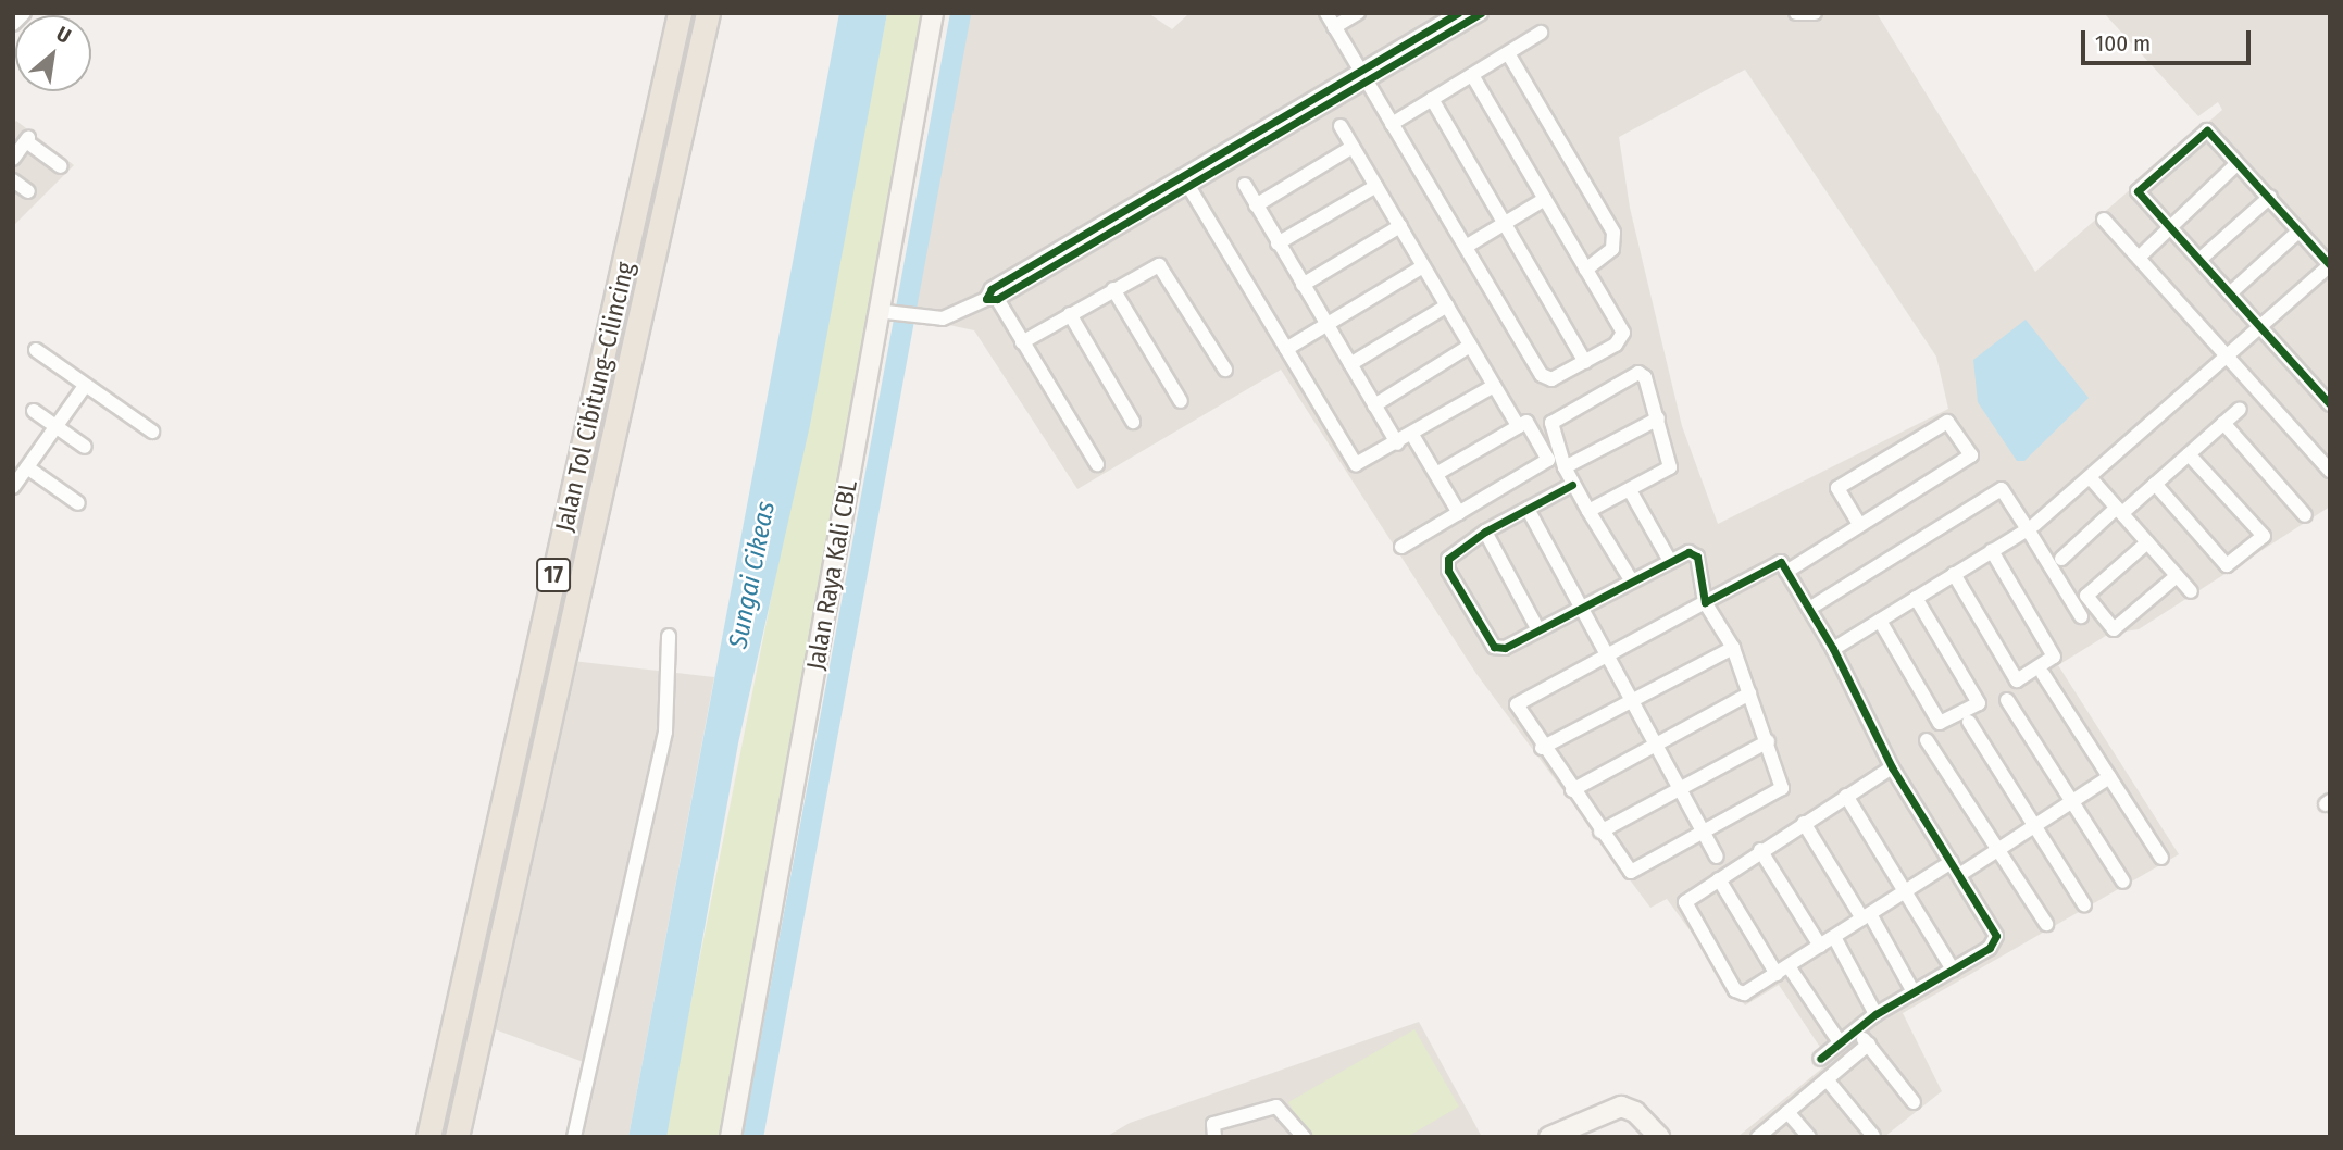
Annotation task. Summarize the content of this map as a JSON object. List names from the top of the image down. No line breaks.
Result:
{"streets":{"highway":["Jalan Tol Cibitung–Cilincing","17"],"main road":["Jalan Raya Kali CBL"]},"water":["Sungai Cikeas"],"scale_bar":"100 m","north":"top right"}
